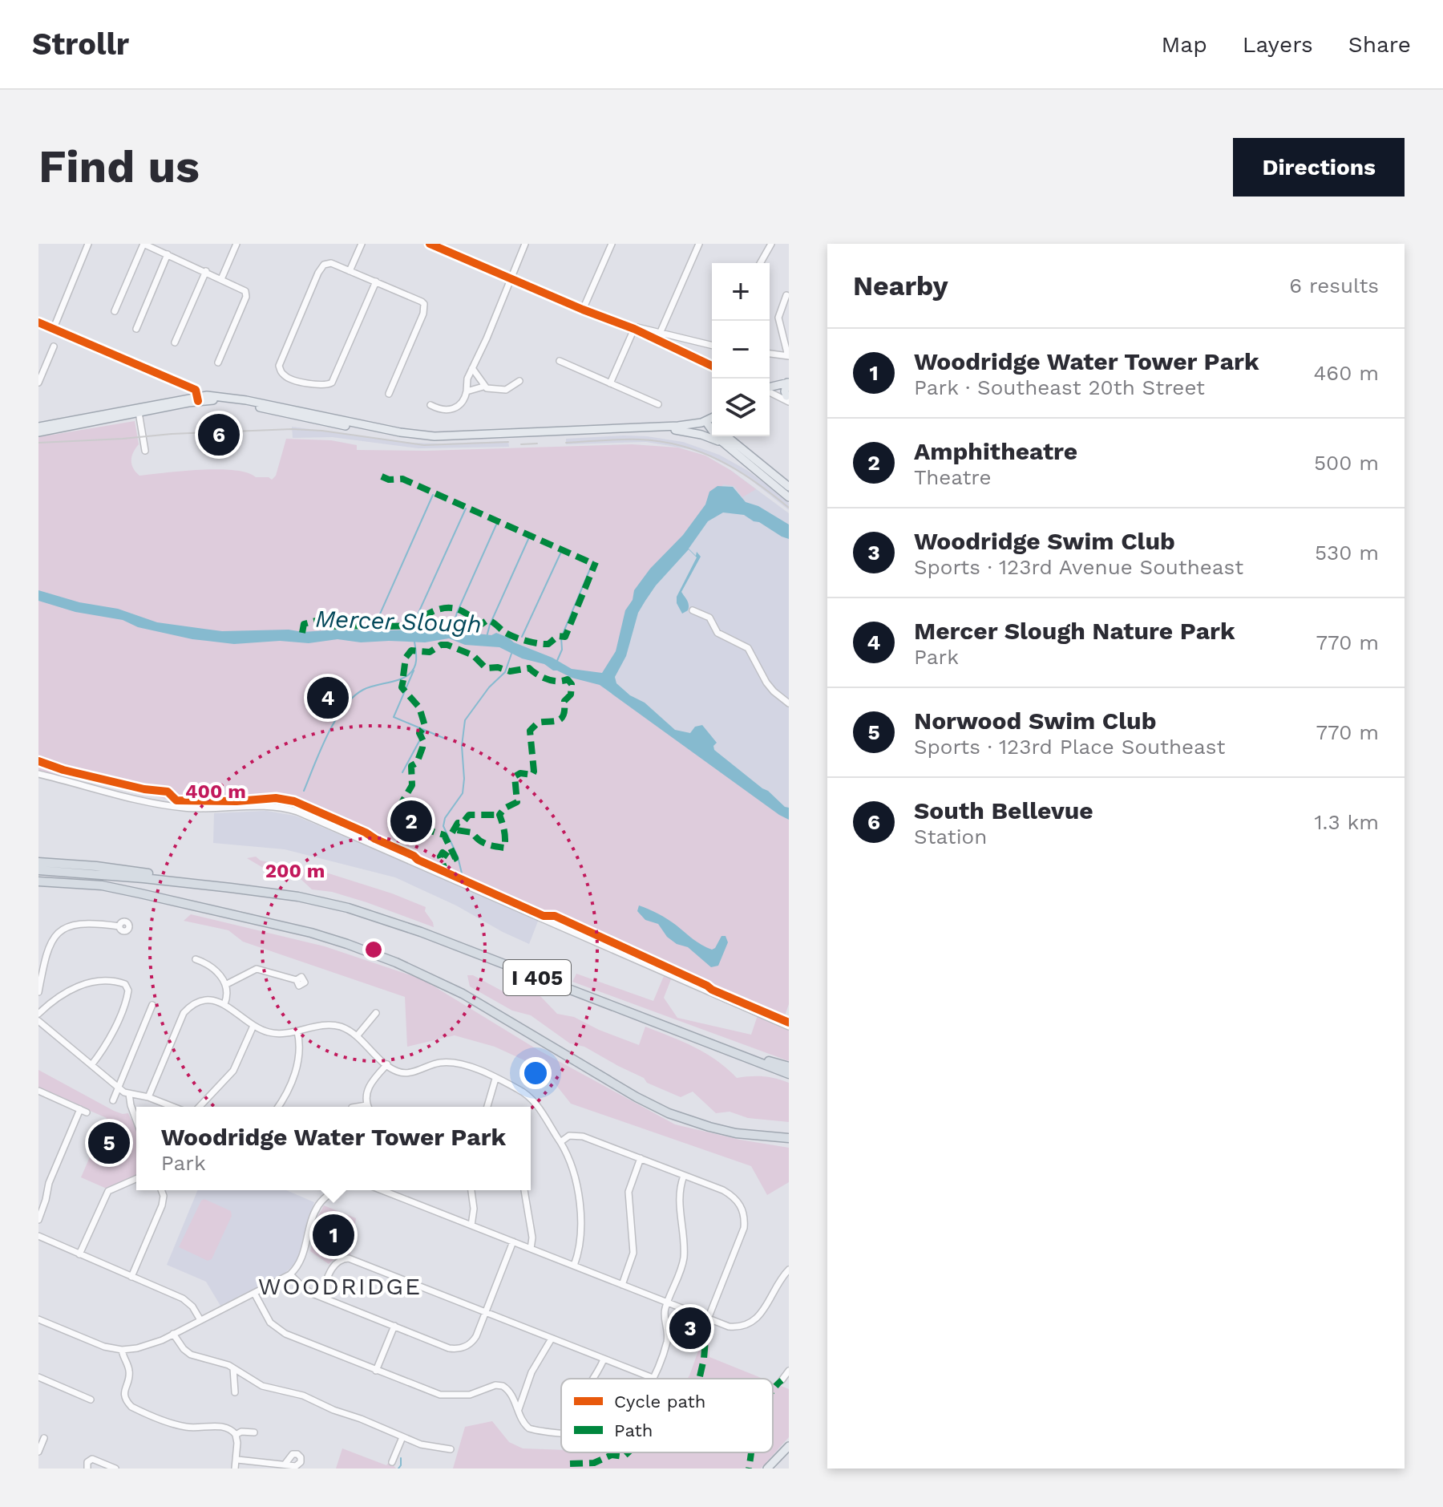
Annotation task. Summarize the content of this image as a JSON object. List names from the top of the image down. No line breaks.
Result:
{"streets":{"highway":["I 405"]},"districts":["WOODRIDGE"],"water":["Mercer Slough"],"legend":["Cycle path","Path"],"page":{"header":"Strollr","nav":["Map","Layers","Share"],"buttons":"Directions","title":"Find us","heading":["Nearby","6 results"],"map_buttons":["+","−"],"list":[{"mark":"1","name":"Woodridge Water Tower Park","note":"Park · Southeast 20th Street","value":"460 m"},{"mark":"2","name":"Amphitheatre","note":"Theatre","value":"500 m"},{"mark":"3","name":"Woodridge Swim Club","note":"Sports · 123rd Avenue Southeast","value":"530 m"},{"mark":"4","name":"Mercer Slough Nature Park","note":"Park","value":"770 m"},{"mark":"5","name":"Norwood Swim Club","note":"Sports · 123rd Place Southeast","value":"770 m"},{"mark":"6","name":"South Bellevue","note":"Station","value":"1.3 km"}],"pins":["6","4","2","5","1","3"],"popup":["Woodridge Water Tower Park","Park"]},"rings":["400 m","200 m"]}
